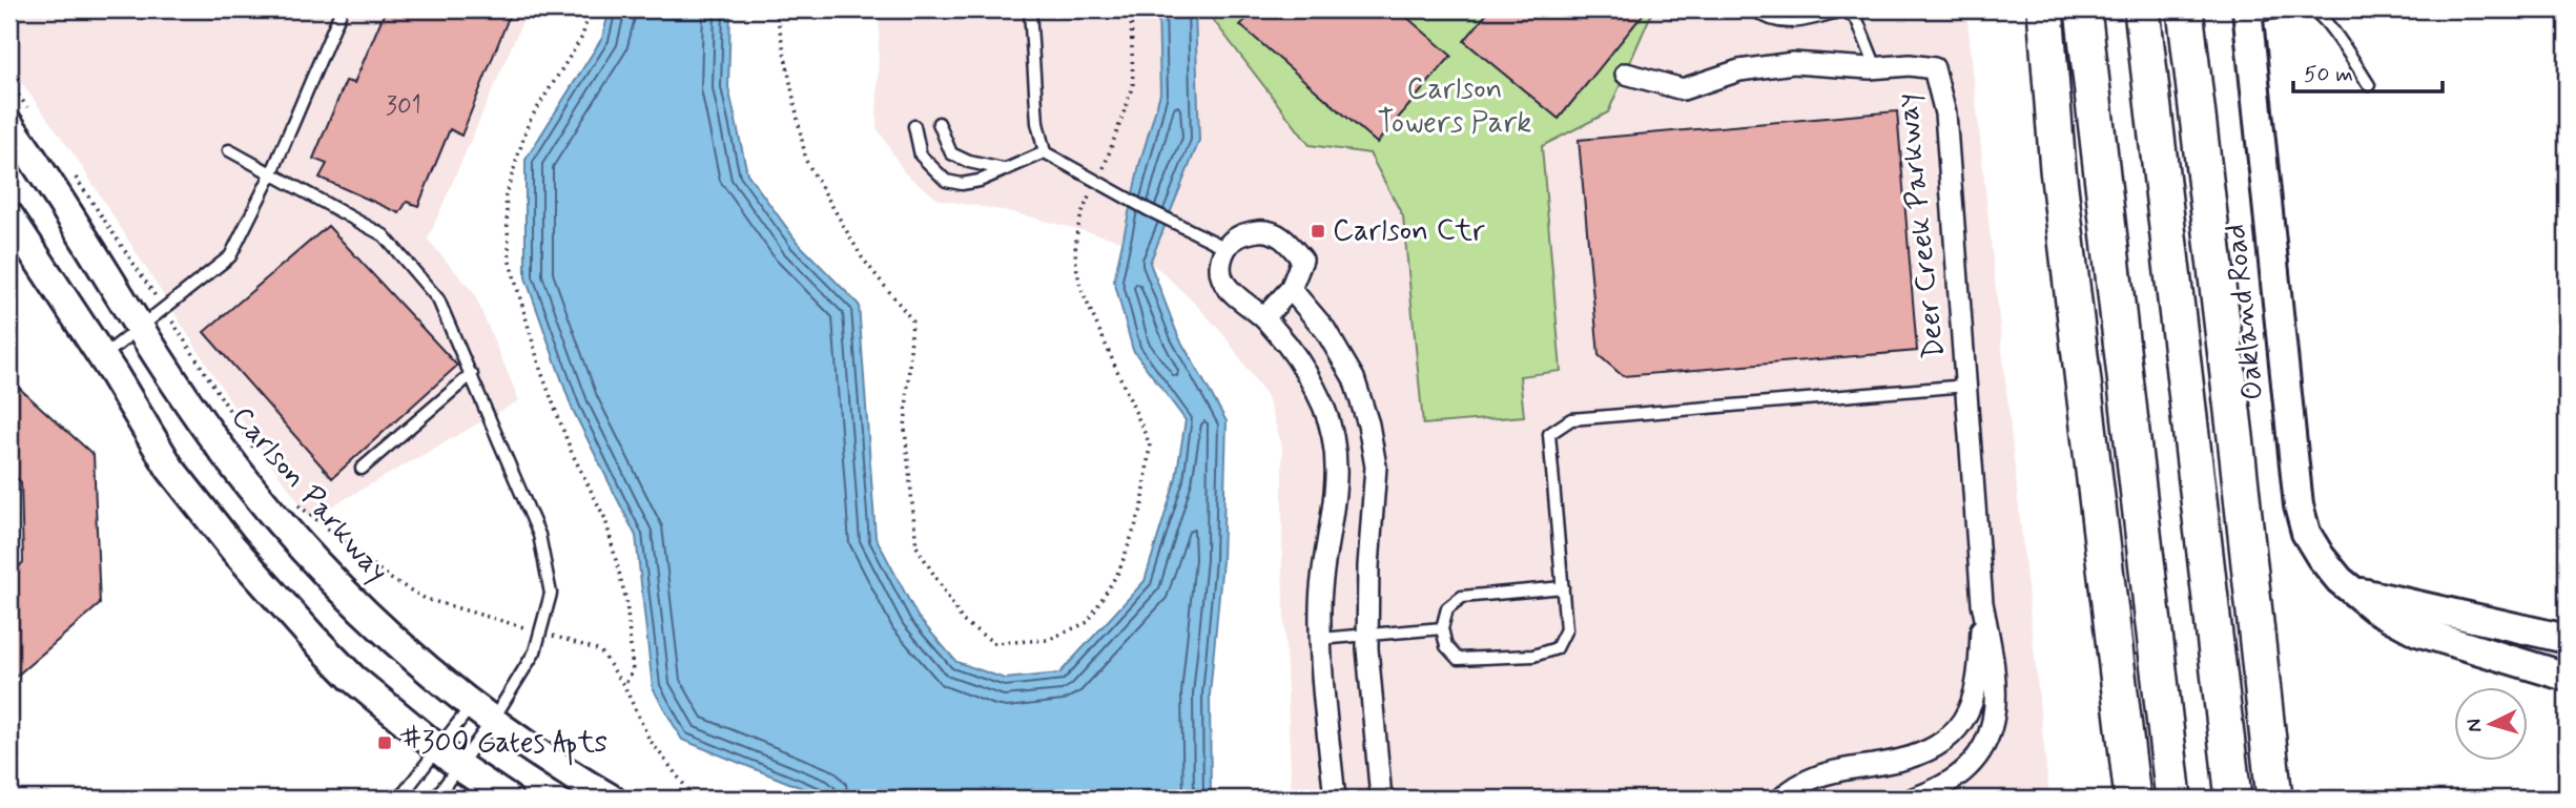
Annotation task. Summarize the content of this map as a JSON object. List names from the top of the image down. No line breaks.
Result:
{"streets":{"main road":["Oakland Road","Carlson Parkway"],"street":["Deer Creek Parkway"]},"parks":["Carlson Towers Park"],"places":{"transit":["Carlson Ctr","#300 Gates Apts"]},"house_numbers":["301"],"scale_bar":"50 m","north":"left"}
